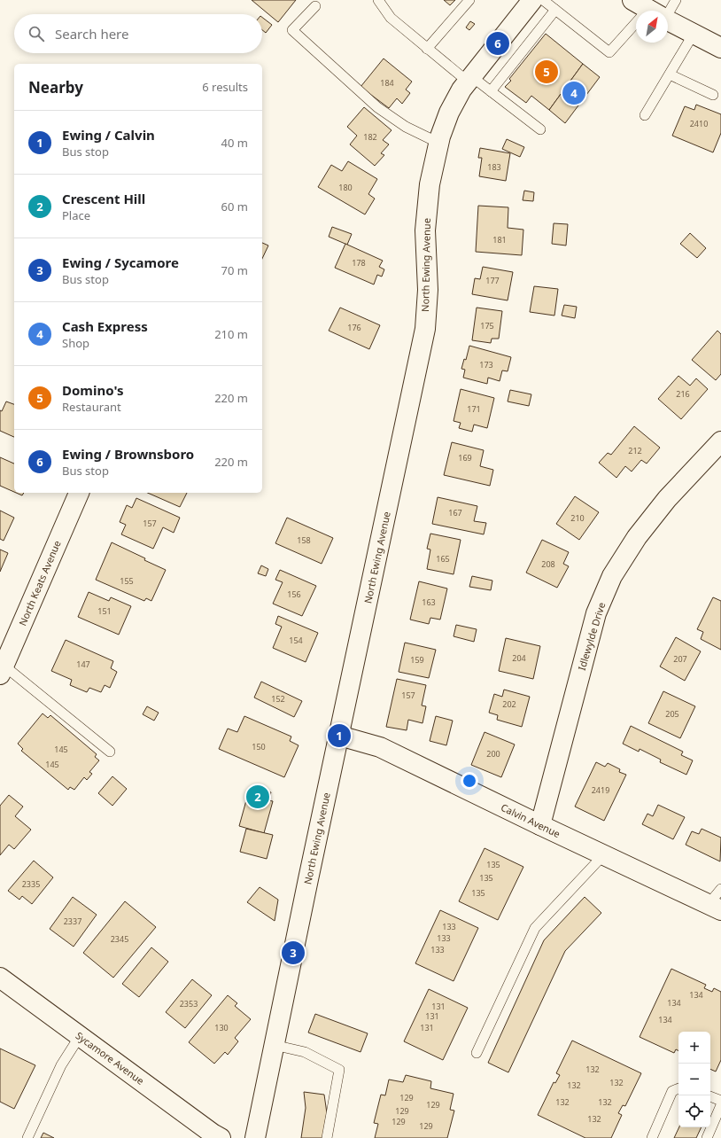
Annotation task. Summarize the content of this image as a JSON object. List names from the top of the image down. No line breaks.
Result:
{"streets":{"street":["North Ewing Avenue","North Keats Avenue","Idlewylde Drive","Calvin Avenue","Sycamore Avenue"]},"crossings":[["North Ewing Avenue","Calvin Avenue"],["Idlewylde Drive","Calvin Avenue"]],"house_numbers":["184","2410","182","183","180","181","178","177","175","176","173","216","171","212","169","167","210","157","158","165","208","155","156","163","151","154","204","207","159","147","157","152","202","205","150","145","200","145","2419","135","135","2335","135","2337","133","133","2345","133","134","134","2353","131","131","134","130","131","132","132","132","129","132","132","129","129","132","129","129"],"north":"top right","page":{"search":"Search here","pins":["6","5","4","1","2","3"],"heading":["Nearby","6 results"],"list":[{"mark":"1","name":"Ewing / Calvin","note":"Bus stop","value":"40 m"},{"mark":"2","name":"Crescent Hill","note":"Place","value":"60 m"},{"mark":"3","name":"Ewing / Sycamore","note":"Bus stop","value":"70 m"},{"mark":"4","name":"Cash Express","note":"Shop","value":"210 m"},{"mark":"5","name":"Domino's","note":"Restaurant","value":"220 m"},{"mark":"6","name":"Ewing / Brownsboro","note":"Bus stop","value":"220 m"}],"map_buttons":["+","−"]}}
